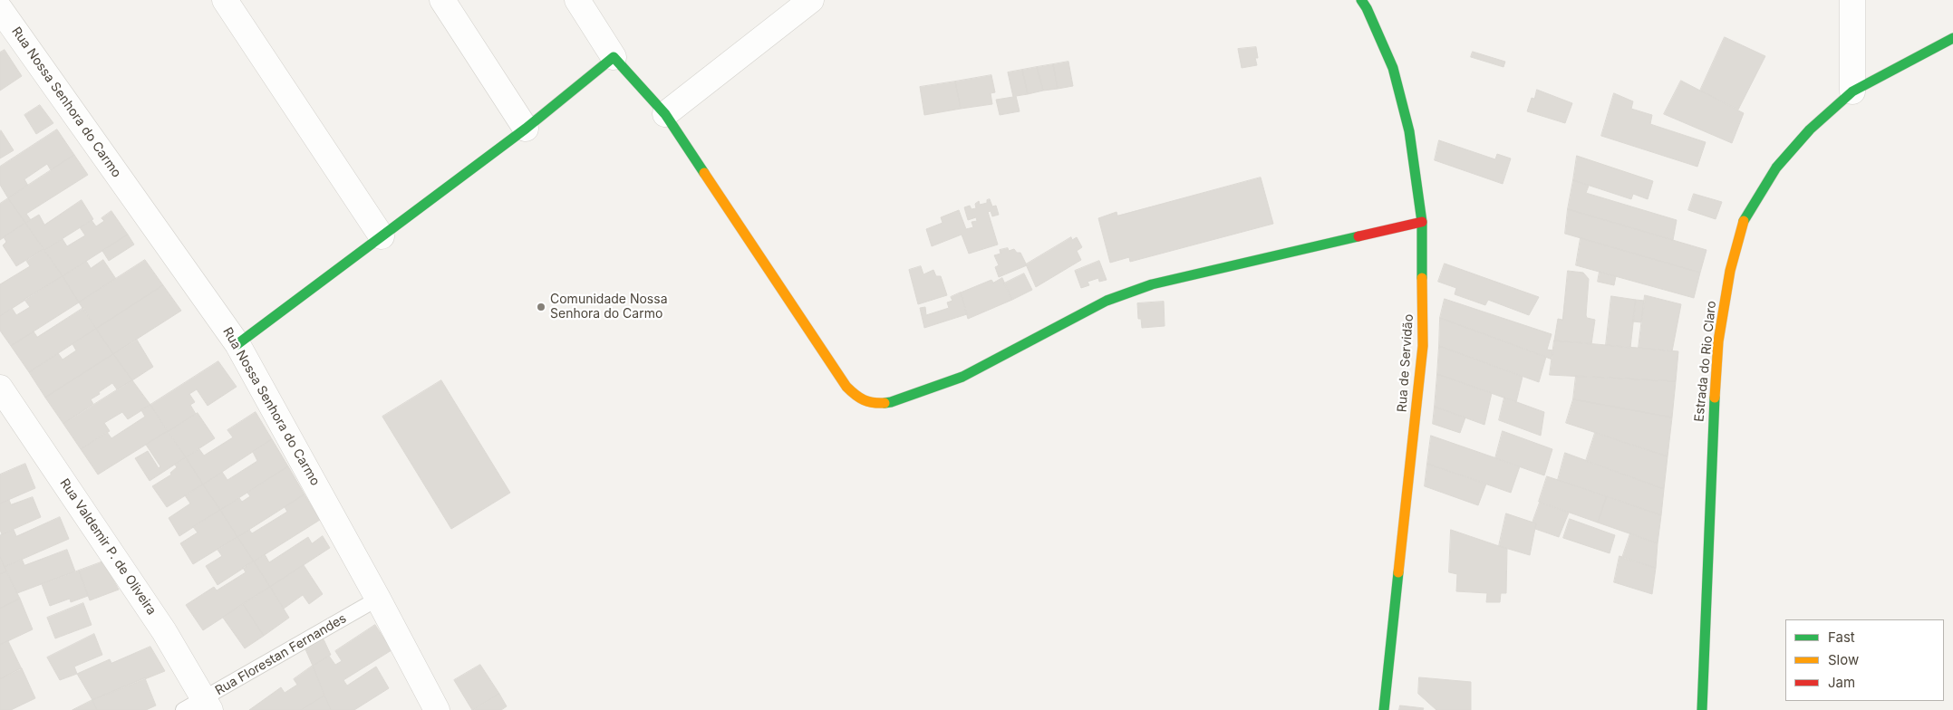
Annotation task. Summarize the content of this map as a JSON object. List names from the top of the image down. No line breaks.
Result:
{"streets":{"street":["Rua Nossa Senhora do Carmo","Estrada do Rio Claro","Rua de Servidão","Rua Valdemir P. de Oliveira"],"lane":["Rua Florestan Fernandes"]},"crossings":[["Rua Nossa Senhora do Carmo","Rua Florestan Fernandes"],["Rua Valdemir P. de Oliveira","Rua Florestan Fernandes"]],"places":["Comunidade Nossa Senhora do Carmo"],"legend":["Fast","Slow","Jam"]}
